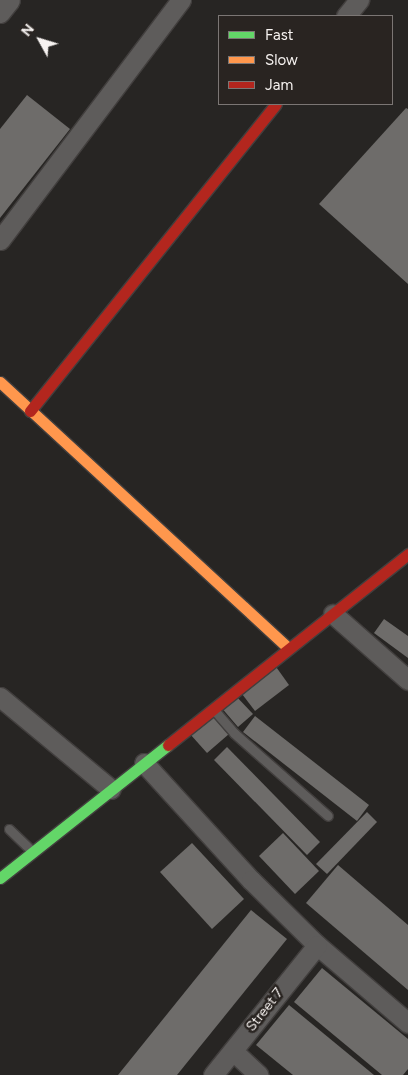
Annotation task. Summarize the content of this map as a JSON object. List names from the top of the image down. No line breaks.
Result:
{"streets":{"street":["Street 7"]},"legend":["Fast","Slow","Jam"],"north":"top left"}
